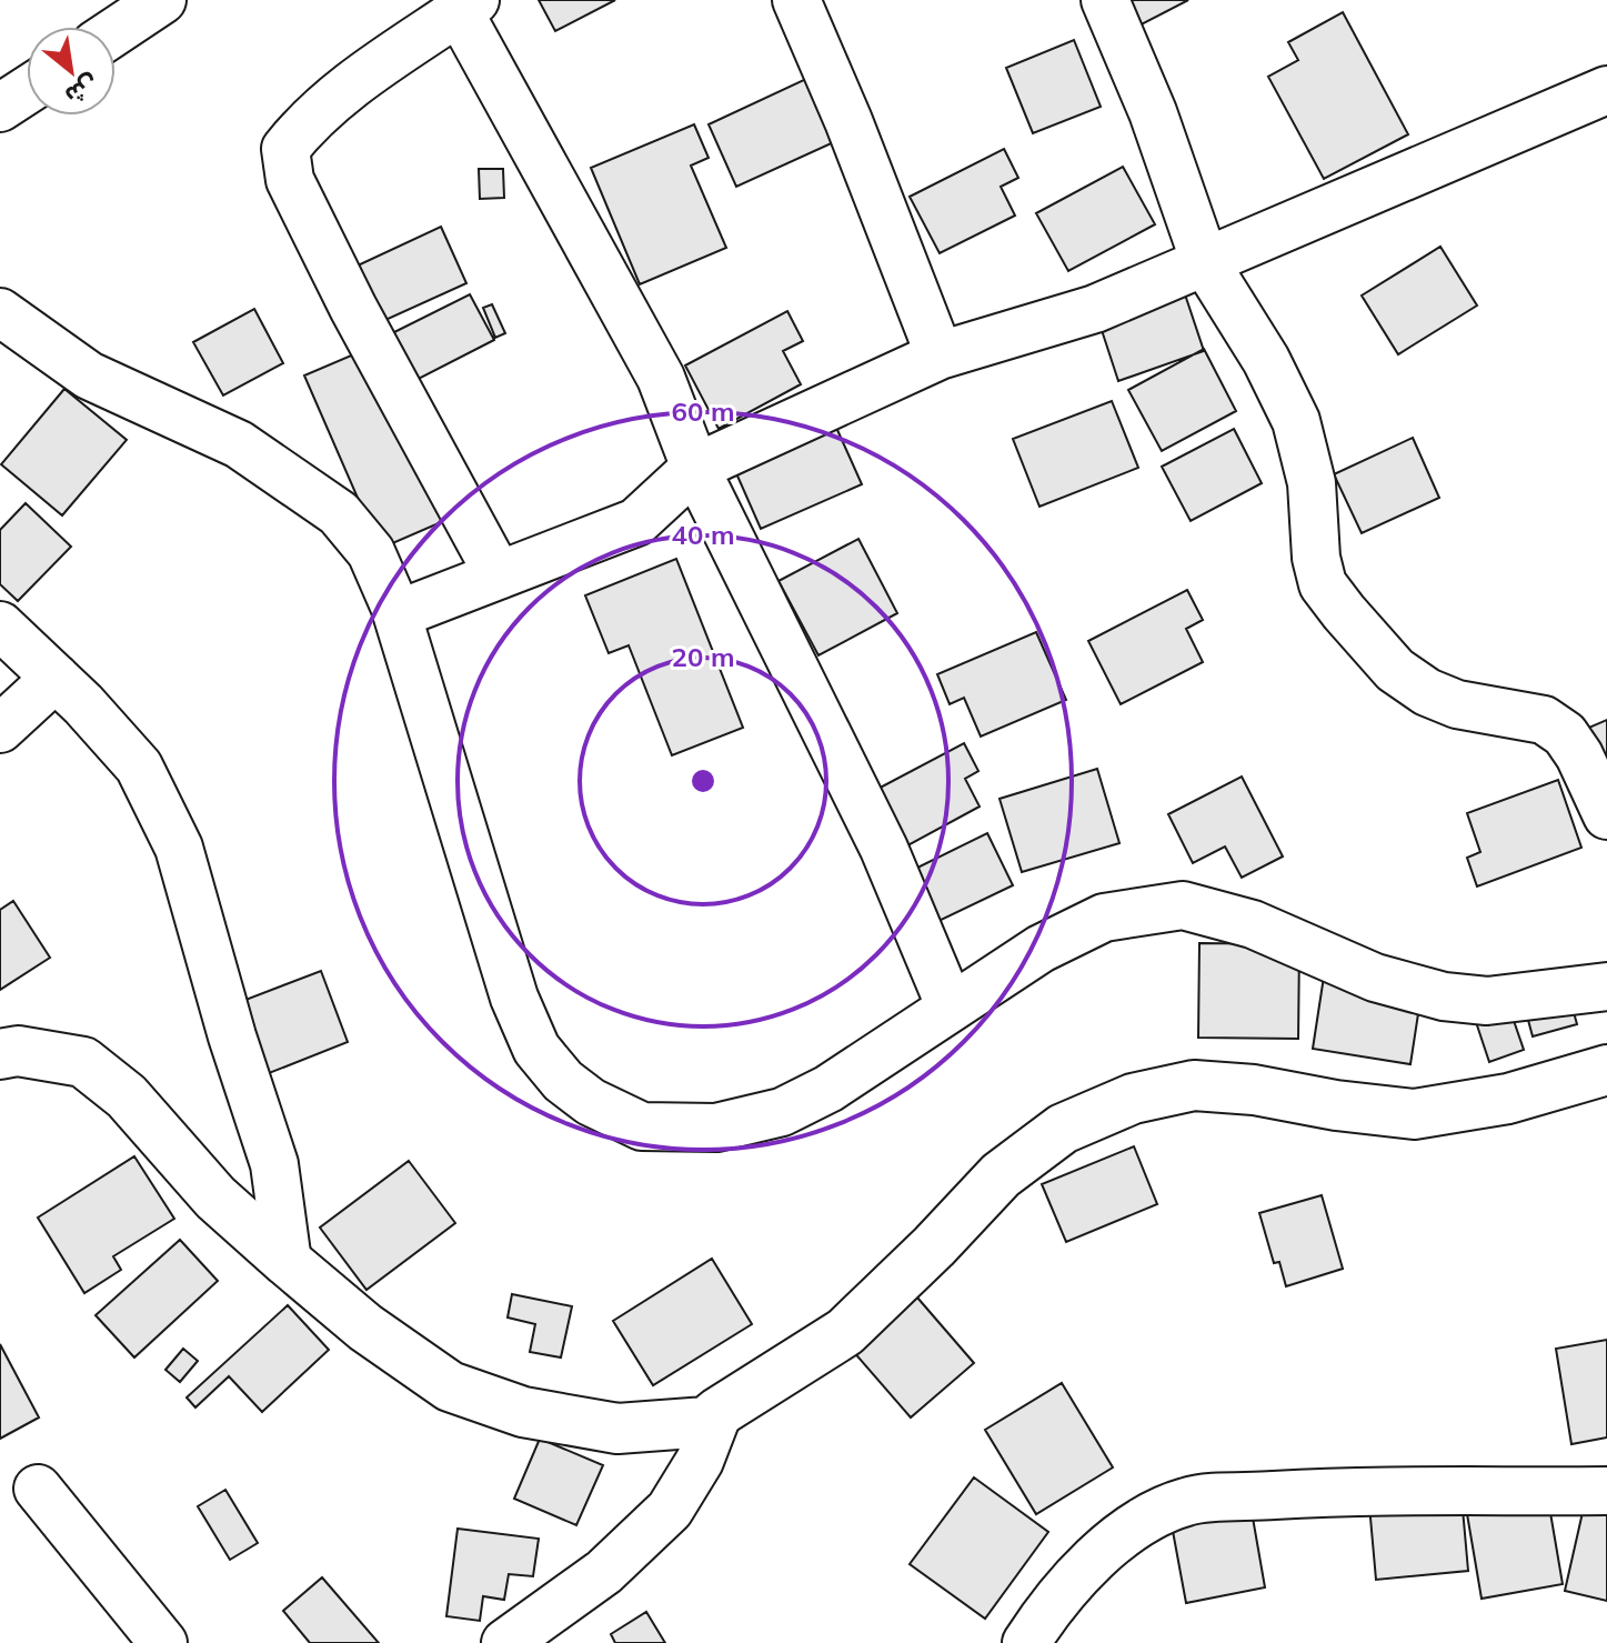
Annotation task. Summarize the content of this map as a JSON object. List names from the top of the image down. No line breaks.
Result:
{"north":"bottom right","rings":["60 m","40 m","20 m"]}
